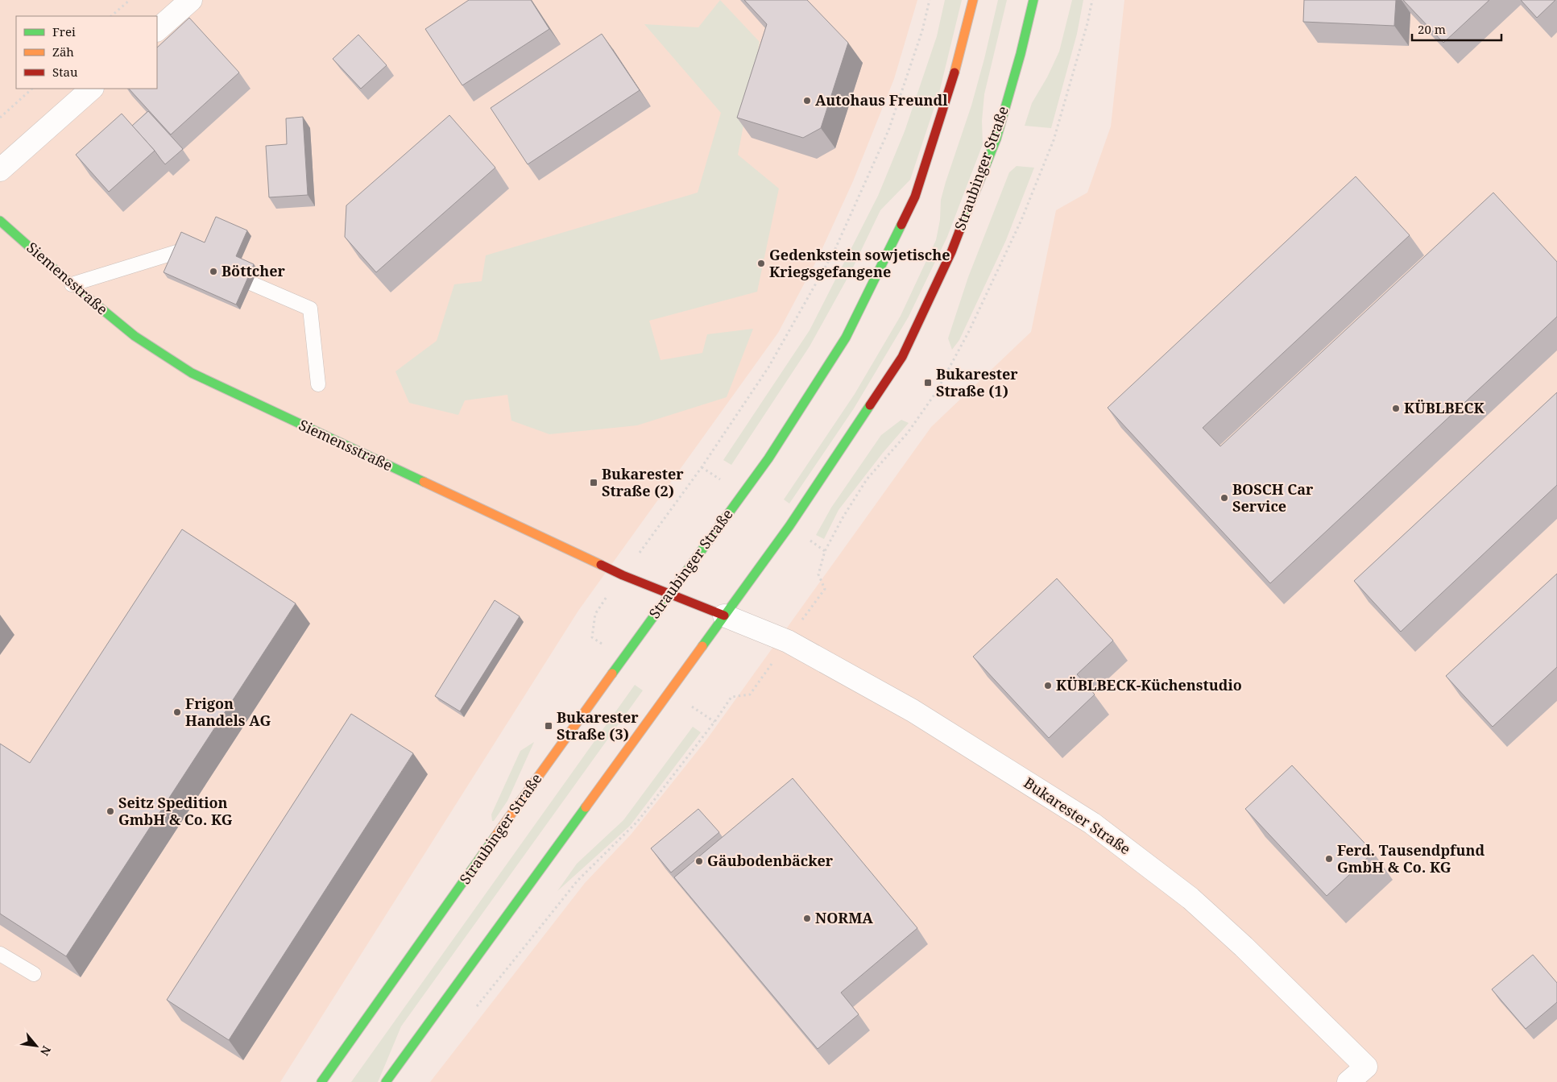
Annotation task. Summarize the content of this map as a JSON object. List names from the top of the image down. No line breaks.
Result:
{"streets":{"main road":["Straubinger Straße","Siemensstraße"],"street":["Bukarester Straße"]},"crossings":[["Straubinger Straße","Siemensstraße"],["Straubinger Straße","Bukarester Straße"],["Siemensstraße","Bukarester Straße"]],"places":{"other":["Autohaus Freundl","Gedenkstein sowjetische Kriegsgefangene","Böttcher","KÜBLBECK","BOSCH Car Service","KÜBLBECK-Küchenstudio","Frigon Handels AG","Seitz Spedition GmbH & Co. KG","Ferd. Tausendpfund GmbH & Co. KG","Gäubodenbäcker","NORMA"],"transit":["Bukarester Straße (1)","Bukarester Straße (2)","Bukarester Straße (3)"]},"legend":["Frei","Zäh","Stau"],"scale_bar":"20 m","north":"bottom right"}
